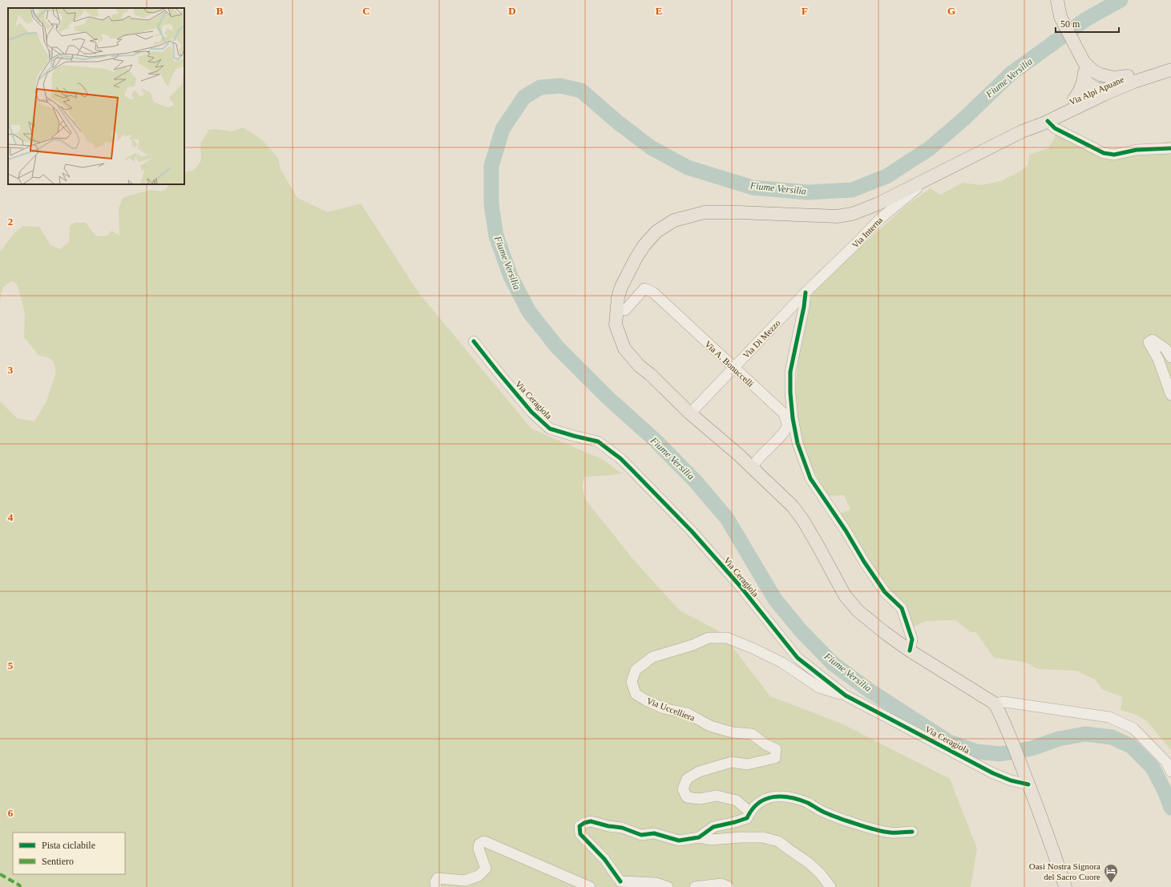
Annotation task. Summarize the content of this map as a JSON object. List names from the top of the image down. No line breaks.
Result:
{"streets":{"main road":["Via Alpi Apuane"],"street":["Via Interna","Via Di Mezzo","Via A. Bonuccelli","Via Ceragiola","Via Uccelliera"]},"crossings":[["Via Interna","Via Di Mezzo"],["Via Di Mezzo","Via A. Bonuccelli"],["Via Ceragiola","Via Uccelliera"]],"water":["Fiume Versilia"],"places":{"hotel":["Oasi Nostra Signora del Sacro Cuore"]},"legend":["Pista ciclabile","Sentiero"],"scale_bar":"50 m","grid":{"columns":["B","C","D","E","F","G"],"rows":["2","3","4","5","6"]}}
